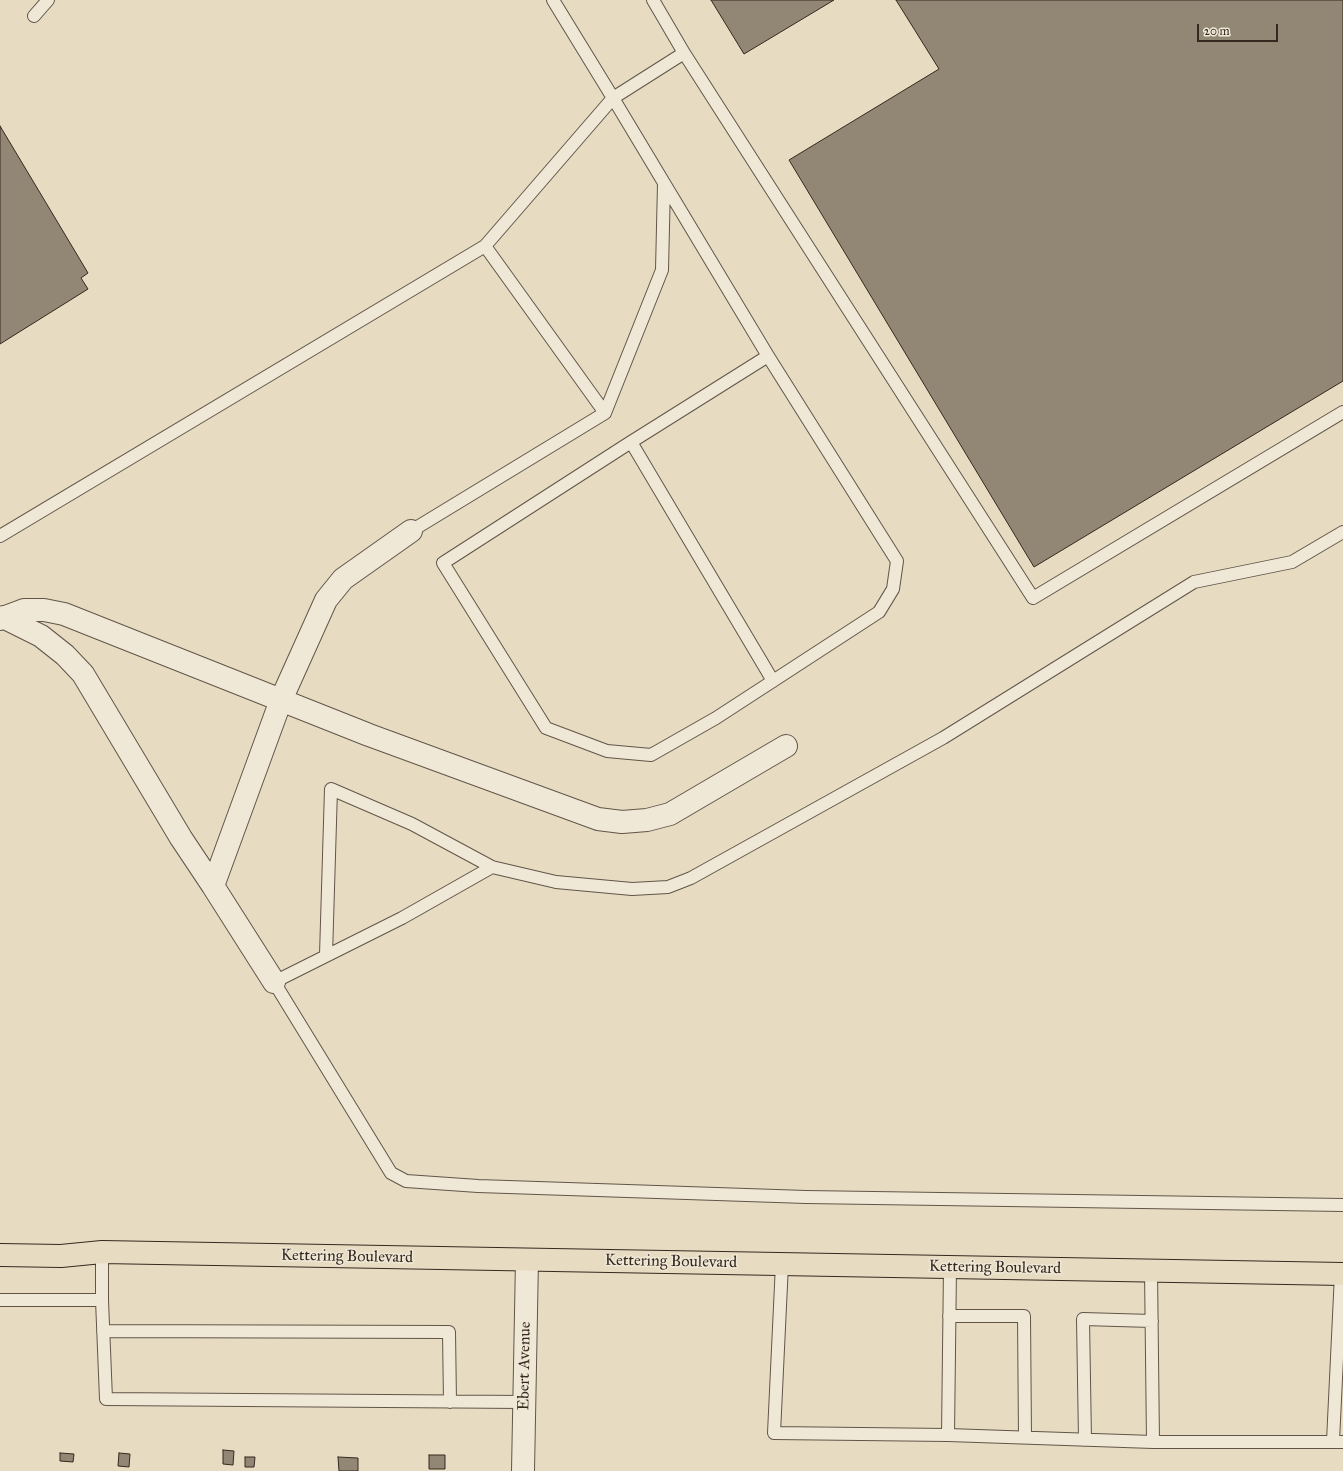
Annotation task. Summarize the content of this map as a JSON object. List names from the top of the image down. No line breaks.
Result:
{"streets":{"main road":["Kettering Boulevard"],"street":["Ebert Avenue"]},"crossings":[["Kettering Boulevard","Ebert Avenue"]],"scale_bar":"20 m"}
